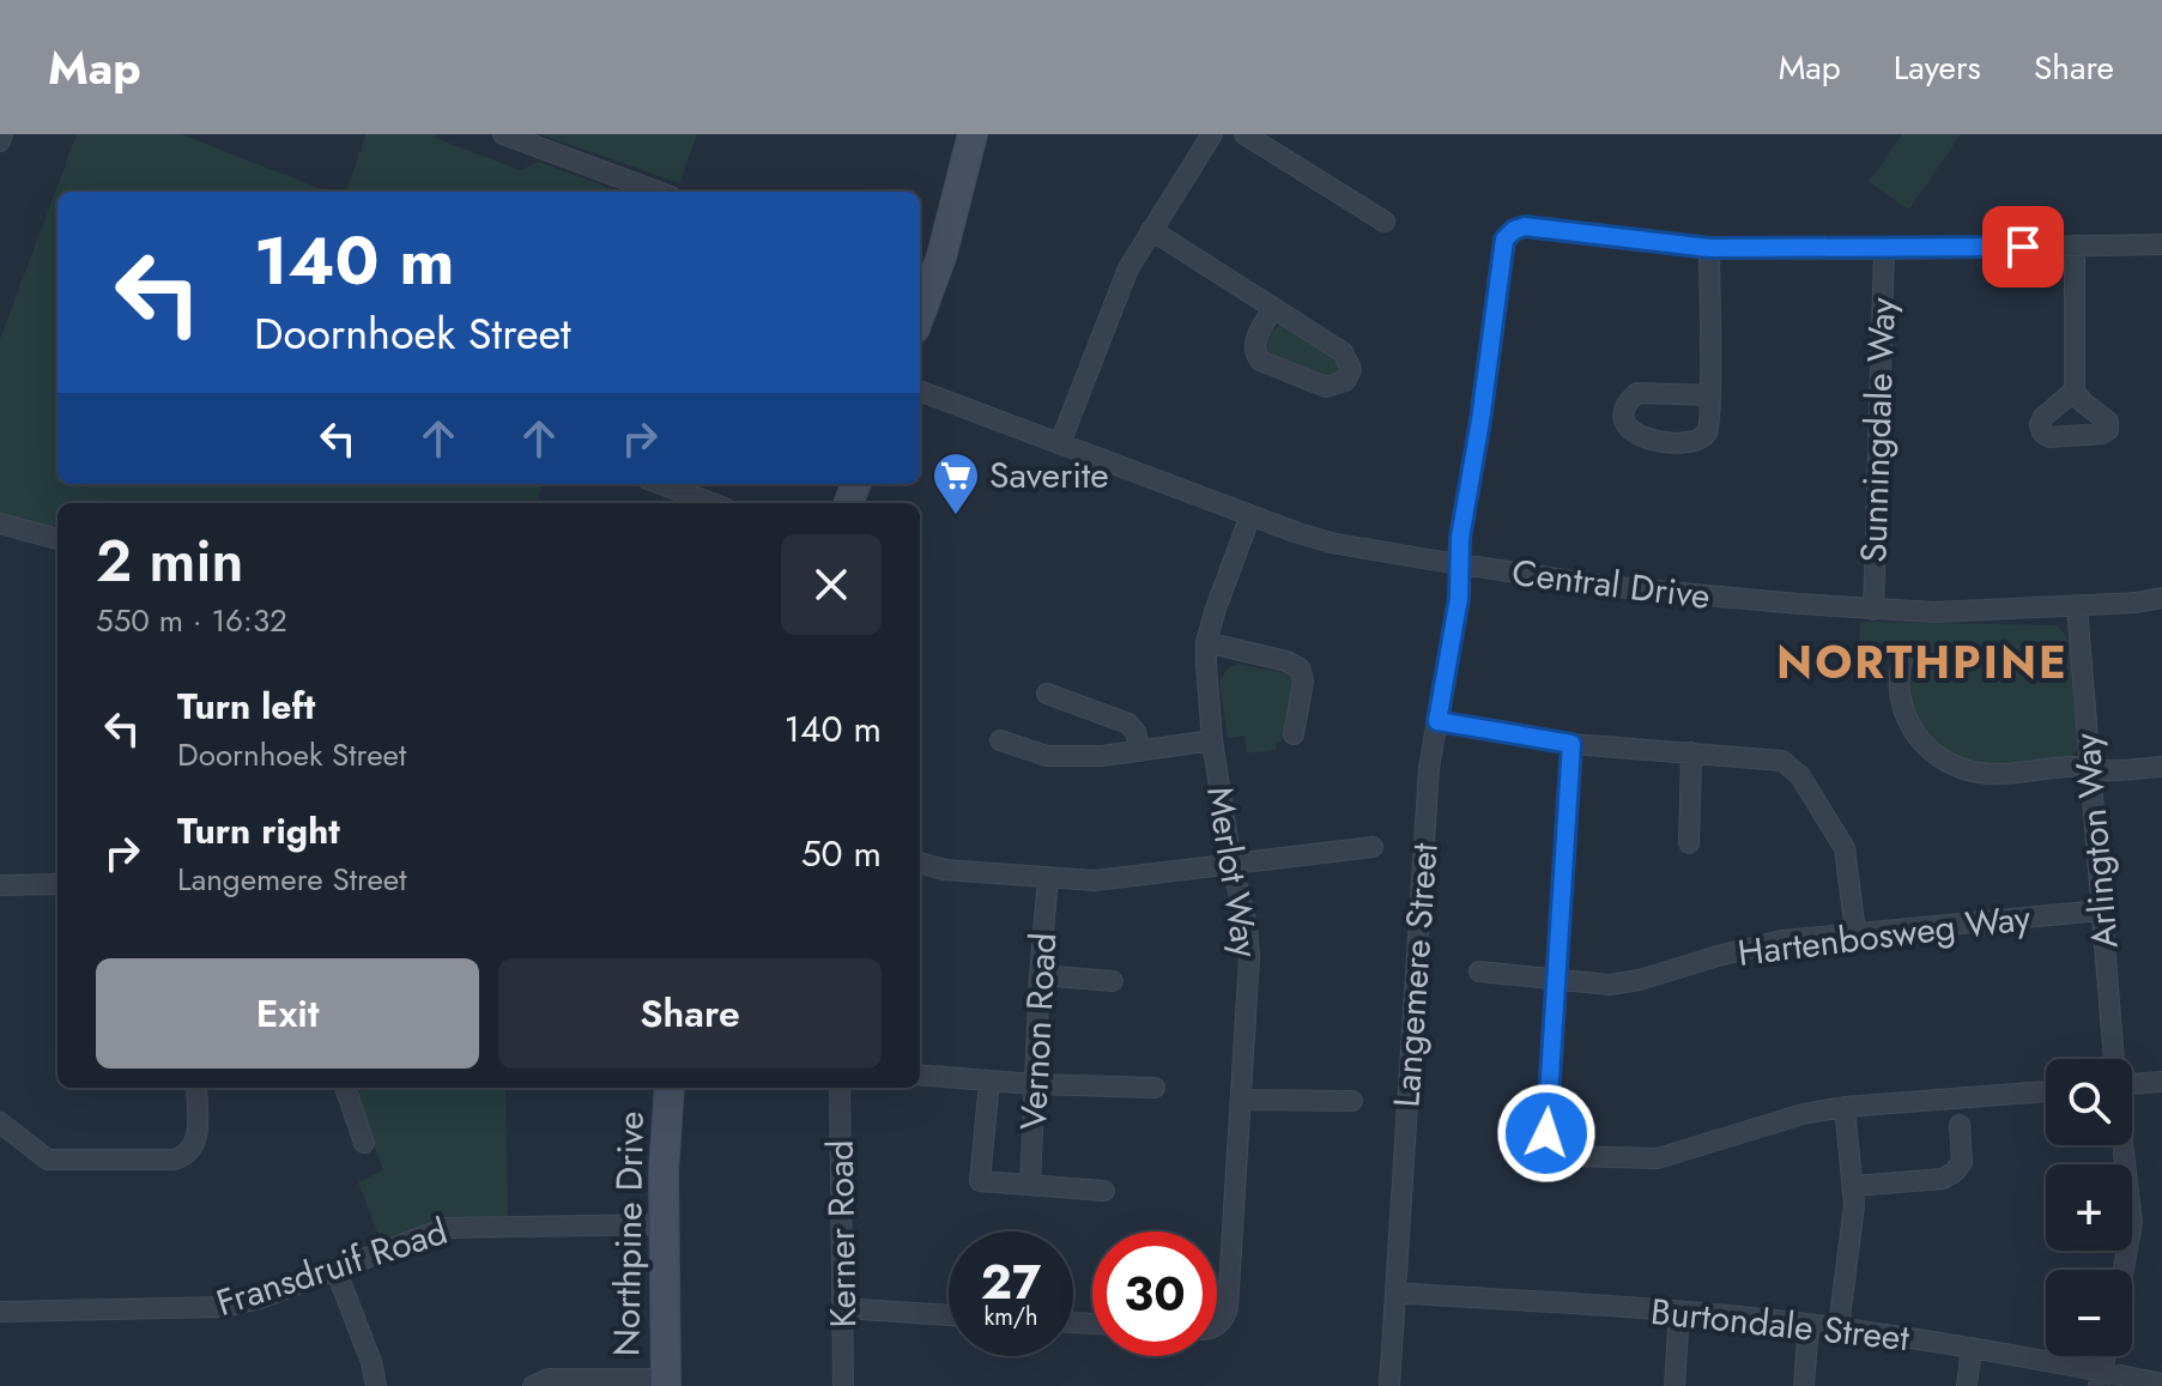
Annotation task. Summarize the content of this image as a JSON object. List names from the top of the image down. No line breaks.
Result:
{"streets":{"street":["Sunningdale Way","Central Drive","Arlington Way","Merlot Way","Hartenbosweg Way","Langemere Street","Vernon Road","Northpine Drive","Kerner Road","Fransdruif Road","Burtondale Street"]},"crossings":[["Sunningdale Way","Central Drive"],["Central Drive","Arlington Way"],["Central Drive","Merlot Way"],["Central Drive","Langemere Street"],["Arlington Way","Hartenbosweg Way"],["Langemere Street","Burtondale Street"],["Northpine Drive","Fransdruif Road"]],"districts":["NORTHPINE"],"places":{"supermarket":["Saverite"]},"page":{"header":"Map","nav":["Map","Layers","Share"],"turn":["140 m","Doornhoek Street"],"heading":["2 min","550 m · 16:32"],"list":[{"name":"Turn left","note":"Doornhoek Street","value":"140 m"},{"name":"Turn right","note":"Langemere Street","value":"50 m"}],"buttons":["Exit","Share"],"map_buttons":["+","−"],"speed":"27 km/h","limit":"30"}}
